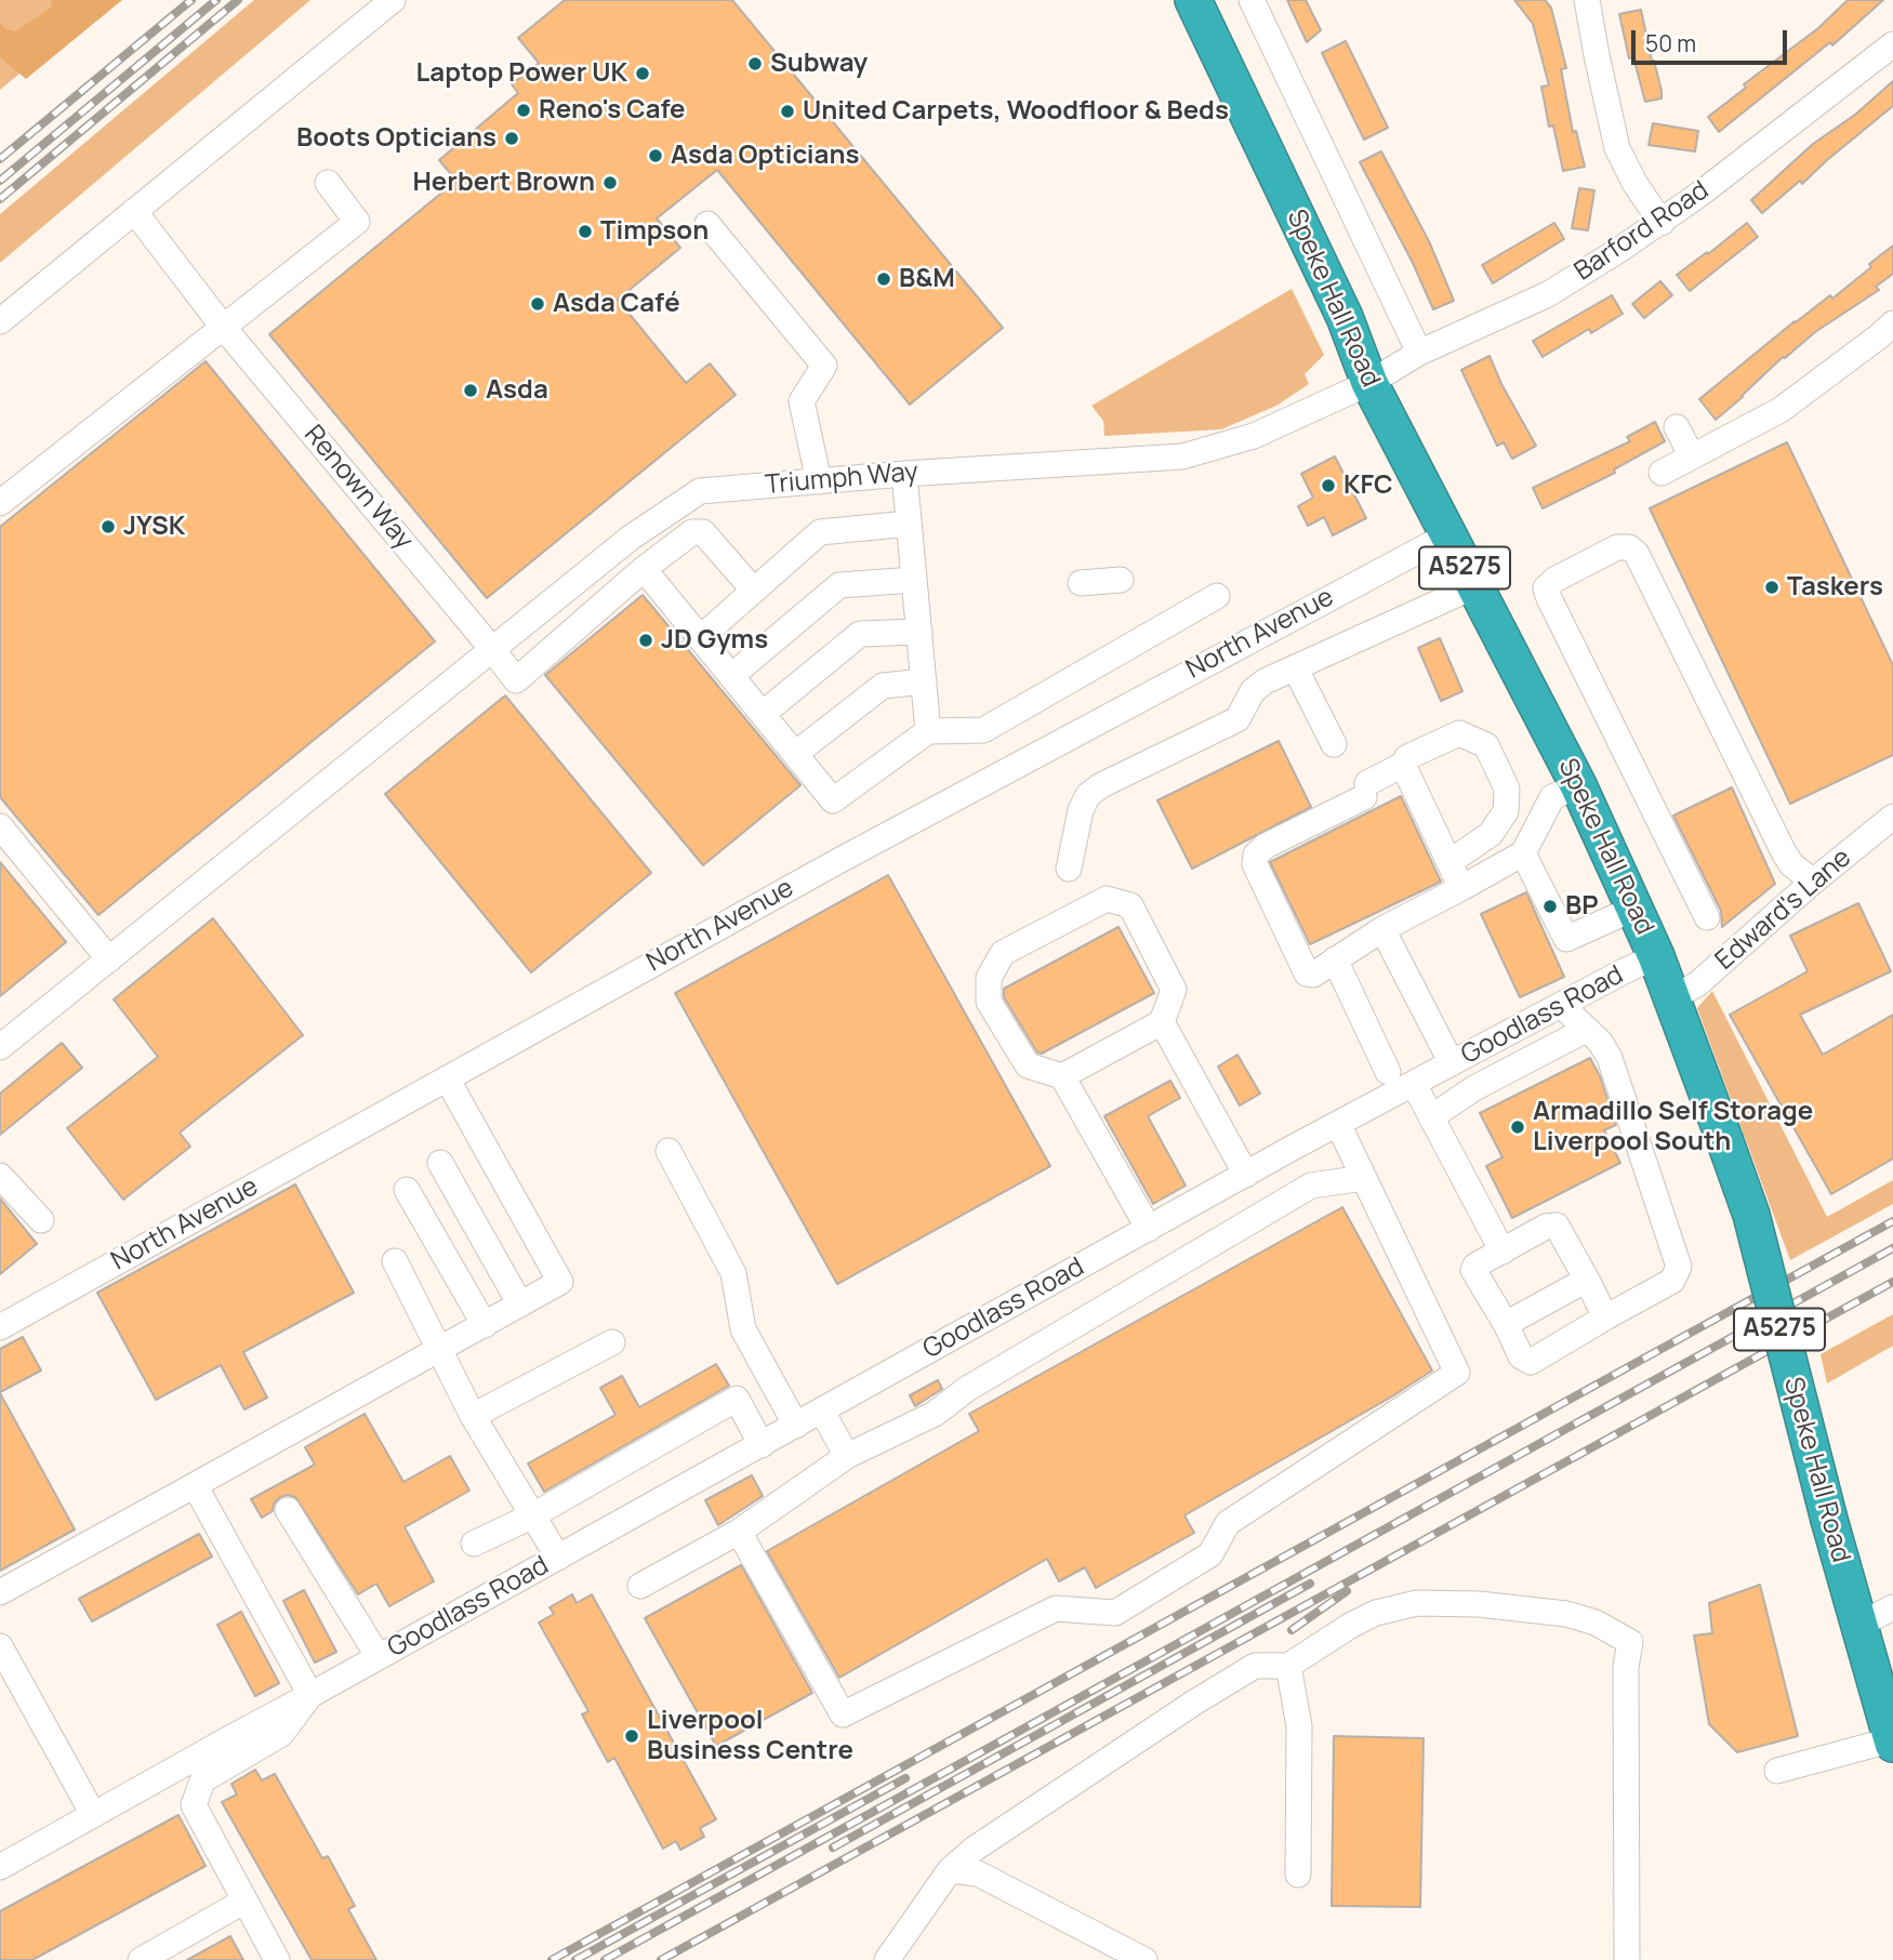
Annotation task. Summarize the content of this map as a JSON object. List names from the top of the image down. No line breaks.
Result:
{"streets":{"highway":["Speke Hall Road","A5275"],"street":["Barford Road","Triumph Way","Renown Way","North Avenue","Edward's Lane","Goodlass Road"]},"crossings":[["Barford Road","Speke Hall Road"],["Barford Road","Triumph Way"],["Speke Hall Road","Triumph Way"],["Speke Hall Road","North Avenue"],["Speke Hall Road","Edward's Lane"],["Speke Hall Road","Goodlass Road"],["Triumph Way","Renown Way"]],"places":["Subway","Laptop Power UK","Reno's Cafe","United Carpets, Woodfloor & Beds","Boots Opticians","Asda Opticians","Herbert Brown","Timpson","B&M","Asda Café","Asda","KFC","JYSK","Taskers","JD Gyms","BP","Armadillo Self Storage Liverpool South","Liverpool Business Centre"],"scale_bar":"50 m"}
